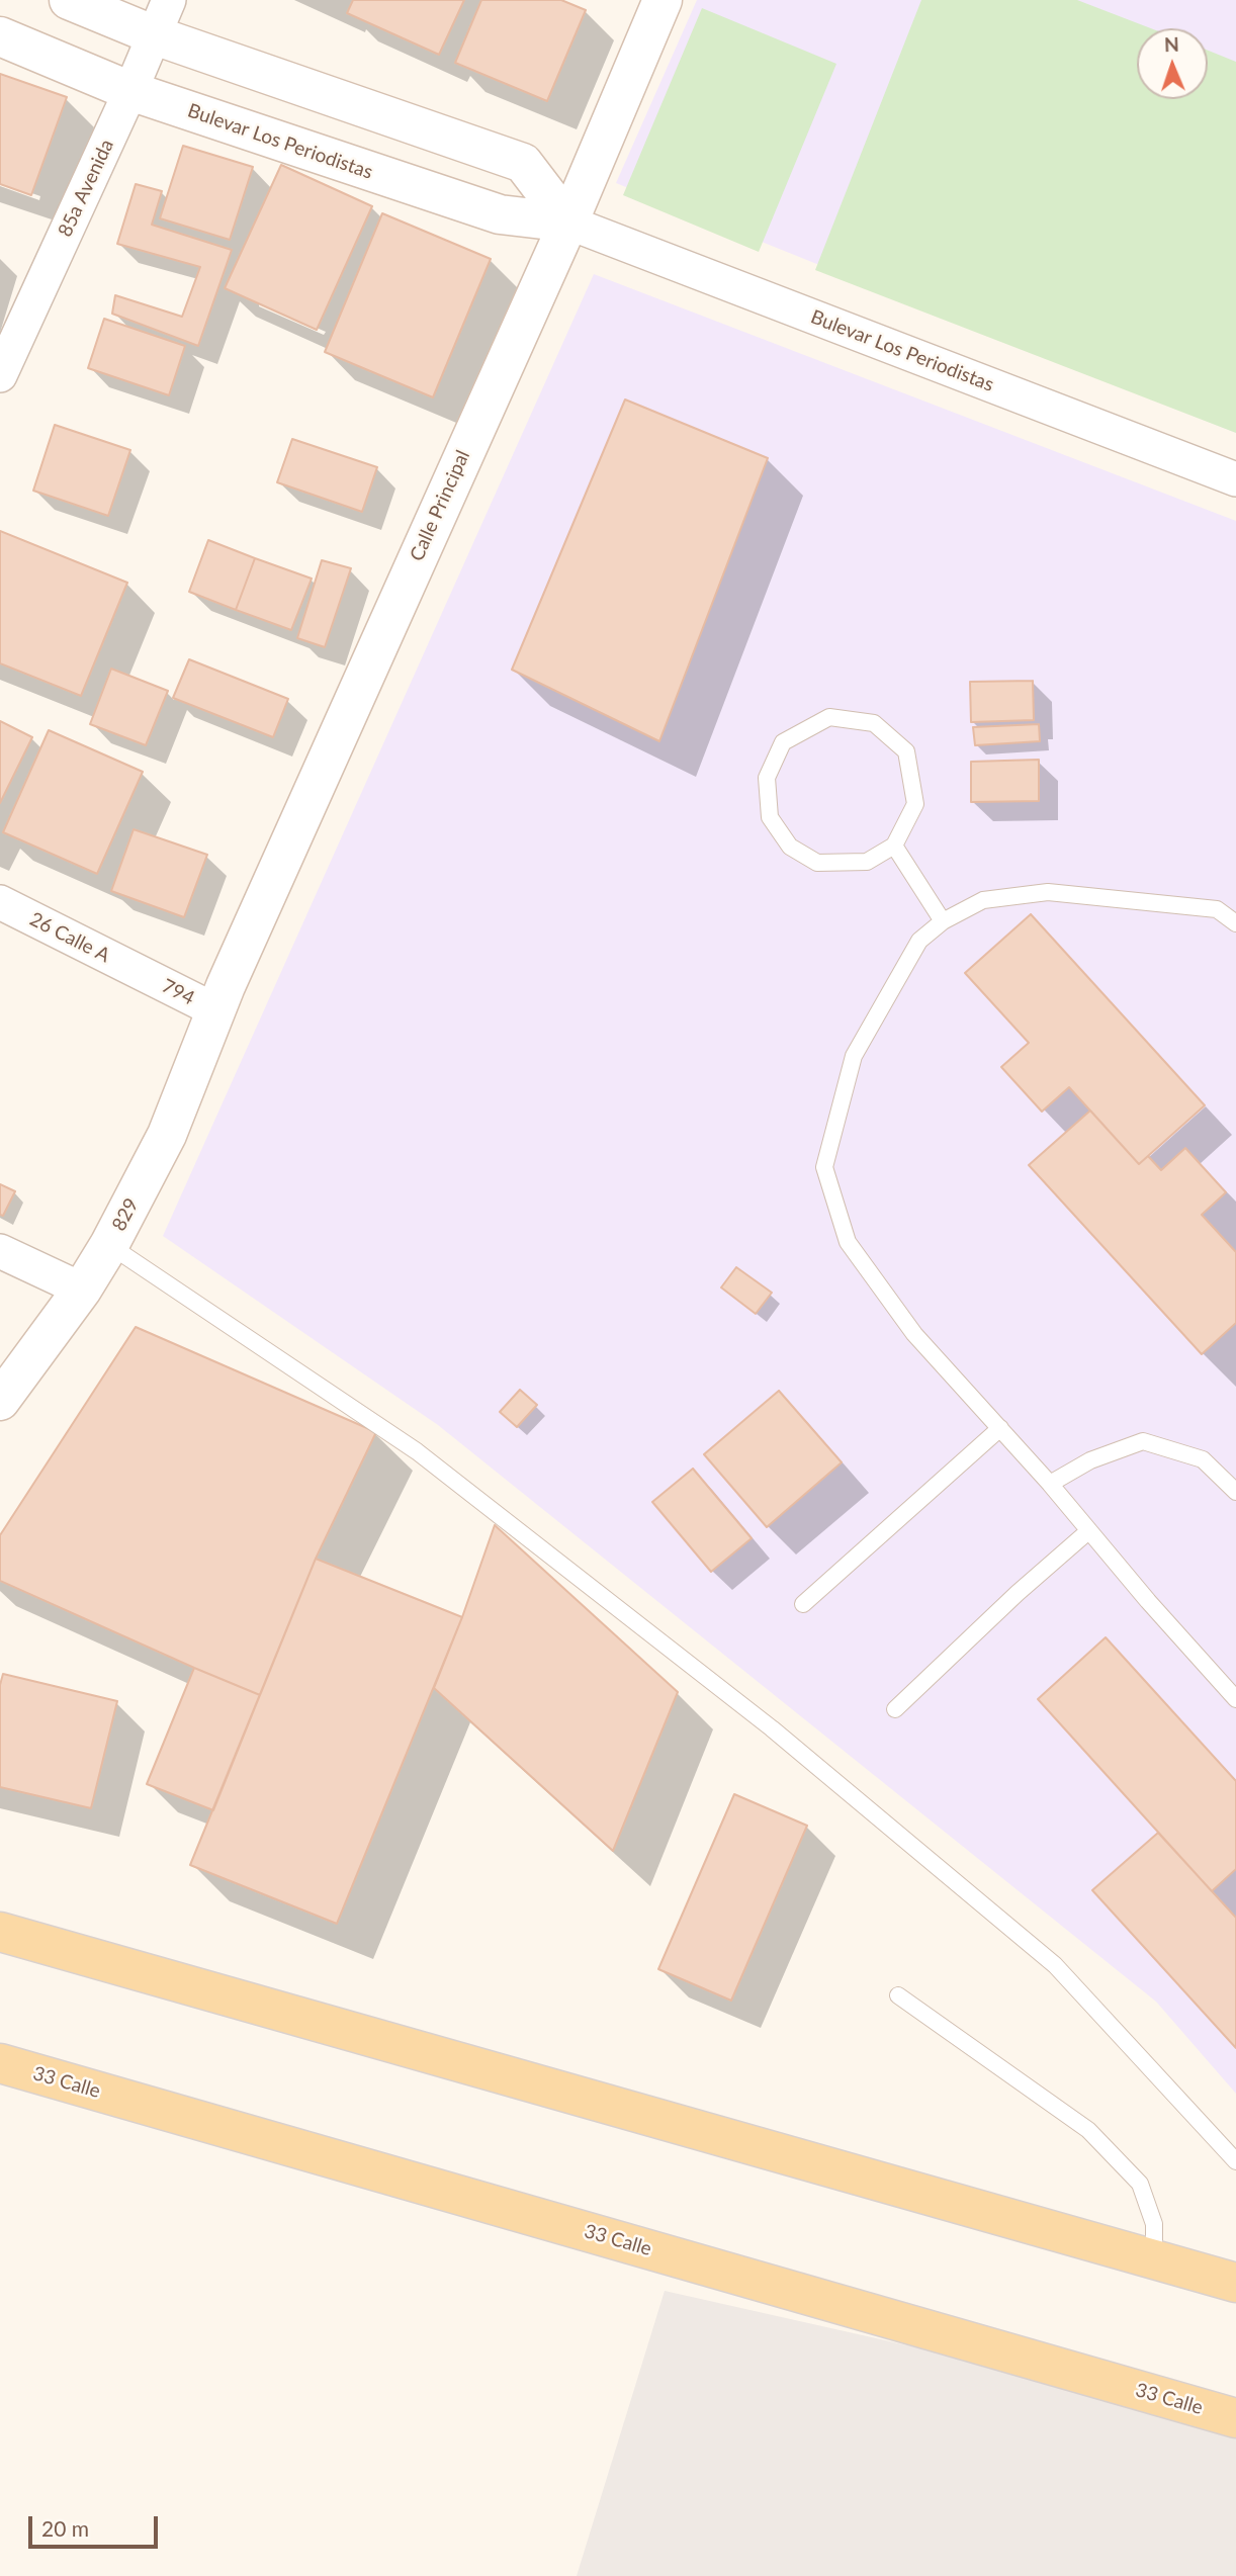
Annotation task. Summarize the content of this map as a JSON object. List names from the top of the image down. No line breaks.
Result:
{"streets":{"main road":["33 Calle"],"street":["Bulevar Los Periodistas","85a Avenida","Calle Principal","26 Calle A","794","829"]},"crossings":[["Bulevar Los Periodistas","85a Avenida"],["Bulevar Los Periodistas","Calle Principal"],["Calle Principal","794"],["Calle Principal","829"],["26 Calle A","794"],["794","829"]],"scale_bar":"20 m","north":"top"}
